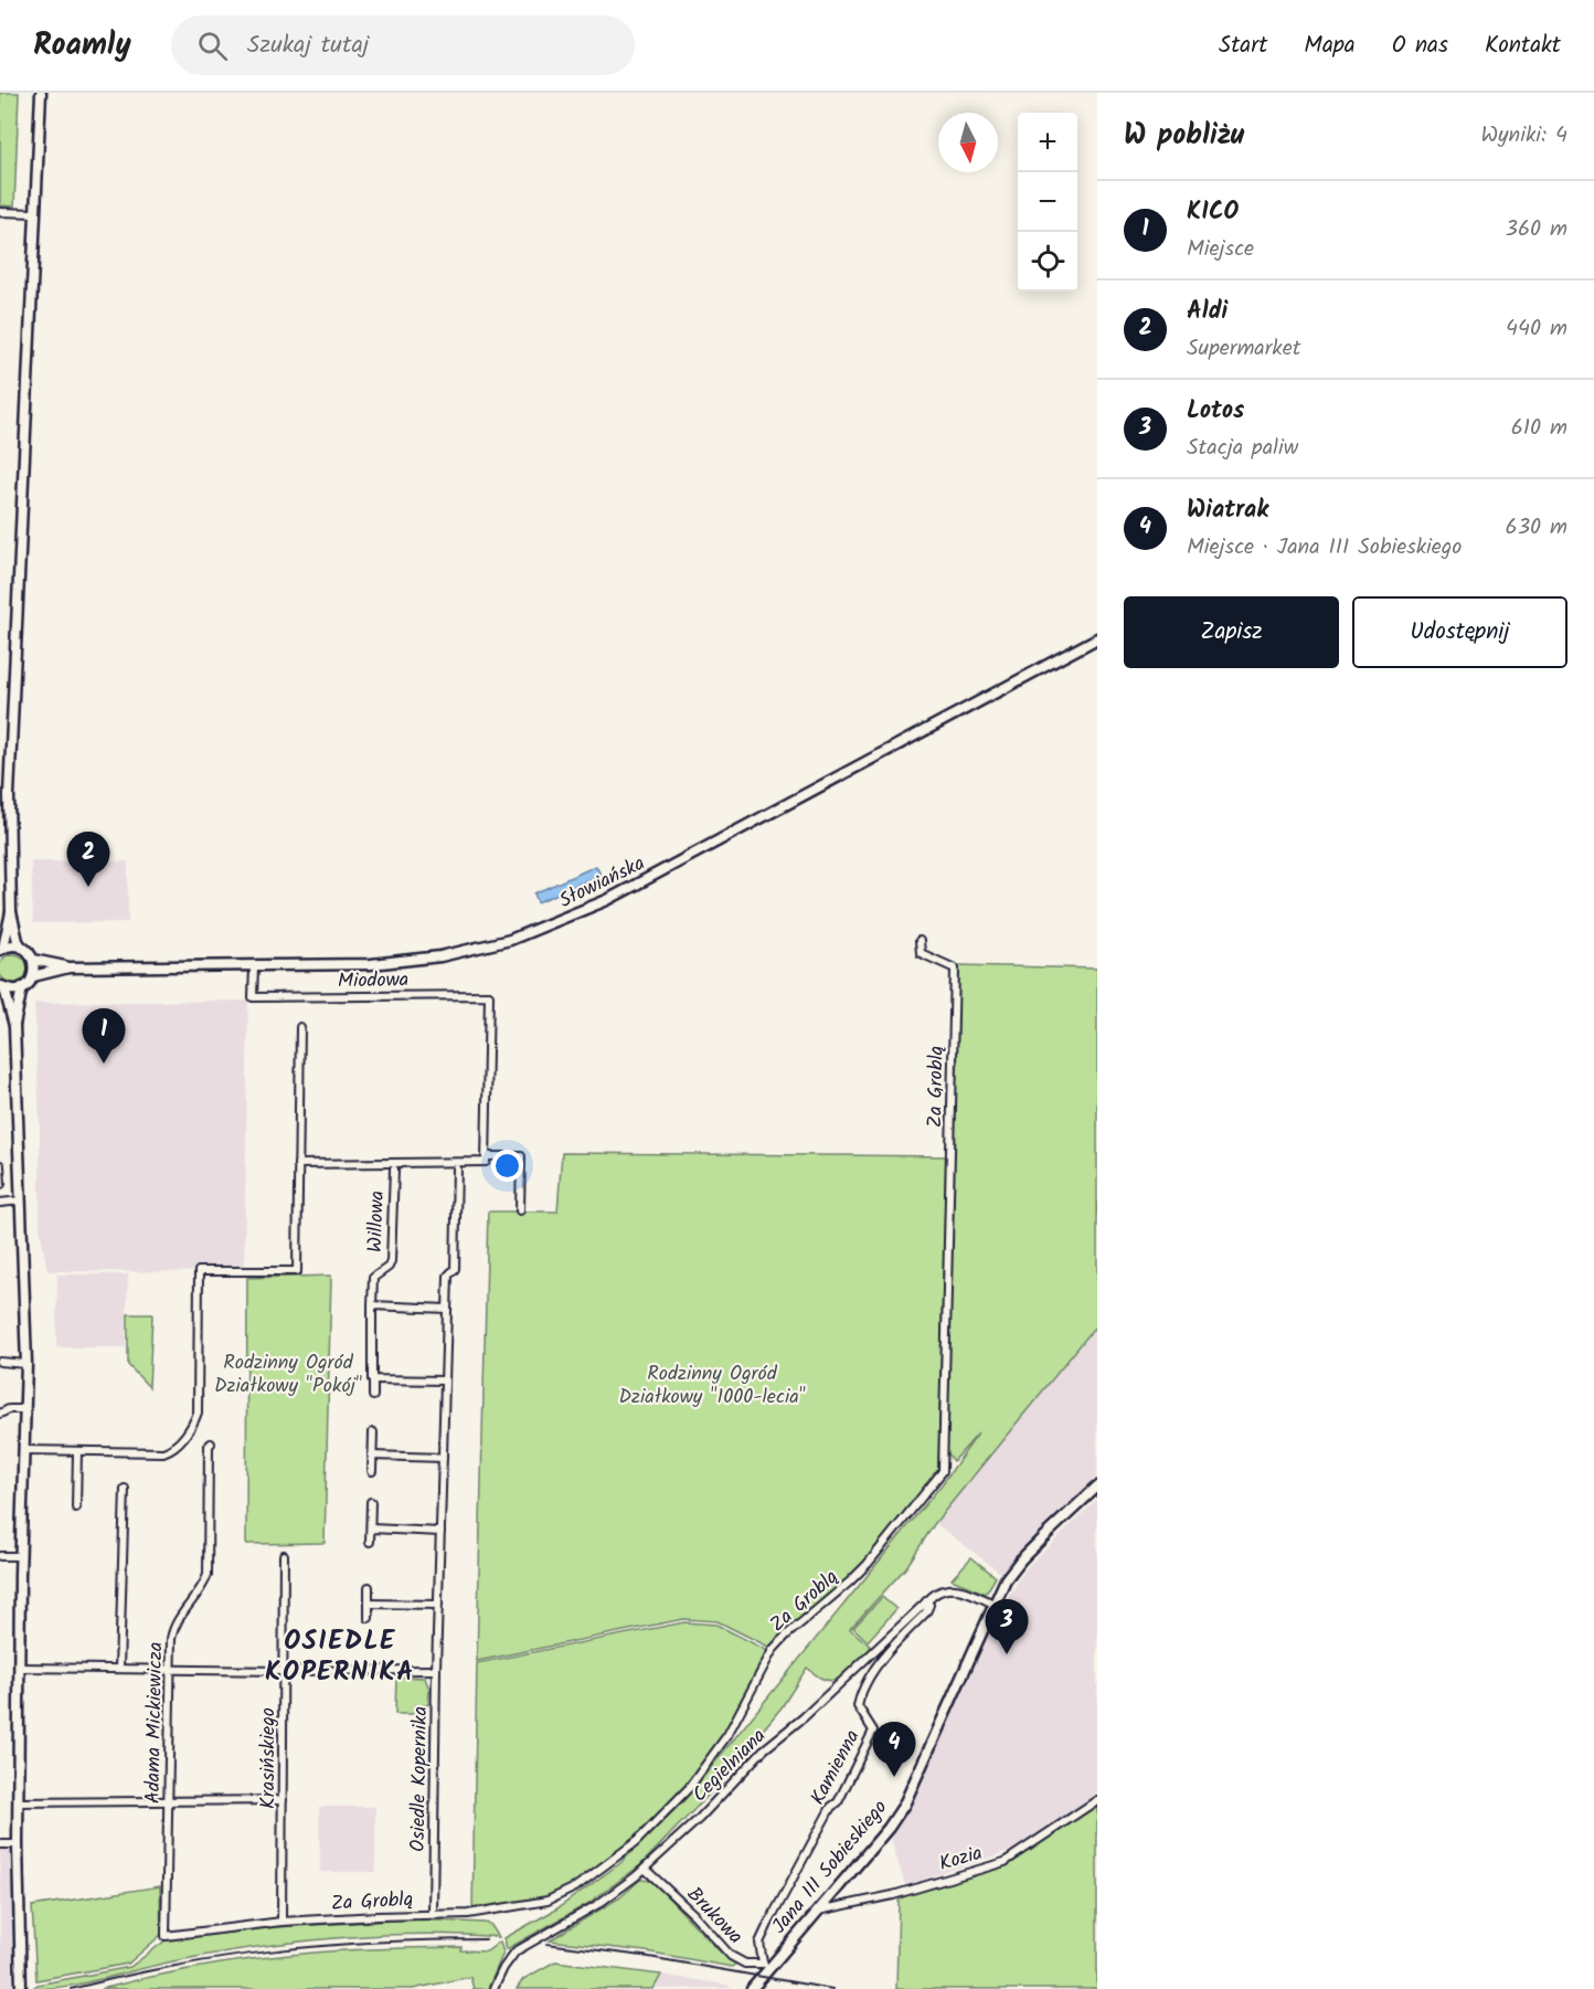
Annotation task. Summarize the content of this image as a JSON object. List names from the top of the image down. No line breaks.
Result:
{"streets":{"street":["Słowiańska","Miodowa","Za Groblą","Willowa","Adama Mickiewicza","Krasińskiego","Cegielniana","Kamienna","Osiedle Kopernika","Kozia","Jana III Sobieskiego","Brukowa"]},"crossings":[["Słowiańska","Miodowa"],["Za Groblą","Adama Mickiewicza"],["Za Groblą","Krasińskiego"],["Za Groblą","Osiedle Kopernika"],["Cegielniana","Kamienna"],["Cegielniana","Jana III Sobieskiego"],["Cegielniana","Brukowa"],["Kamienna","Jana III Sobieskiego"],["Kamienna","Brukowa"],["Kozia","Jana III Sobieskiego"],["Jana III Sobieskiego","Brukowa"]],"districts":["OSIEDLE KOPERNIKA"],"parks":["Rodzinny Ogród Działkowy \"Pokój\"","Rodzinny Ogród Działkowy \"1000-lecia\""],"north":"bottom","page":{"header":"Roamly","search":"Szukaj tutaj","nav":["Start","Mapa","O nas","Kontakt"],"heading":["W pobliżu","Wyniki: 4"],"map_buttons":["+","−"],"list":[{"mark":"1","name":"KICO","note":"Miejsce","value":"360 m"},{"mark":"2","name":"Aldi","note":"Supermarket","value":"440 m"},{"mark":"3","name":"Lotos","note":"Stacja paliw","value":"610 m"},{"mark":"4","name":"Wiatrak","note":"Miejsce · Jana III Sobieskiego","value":"630 m"}],"buttons":["Zapisz","Udostępnij"],"pins":["2","1","3","4"]}}
